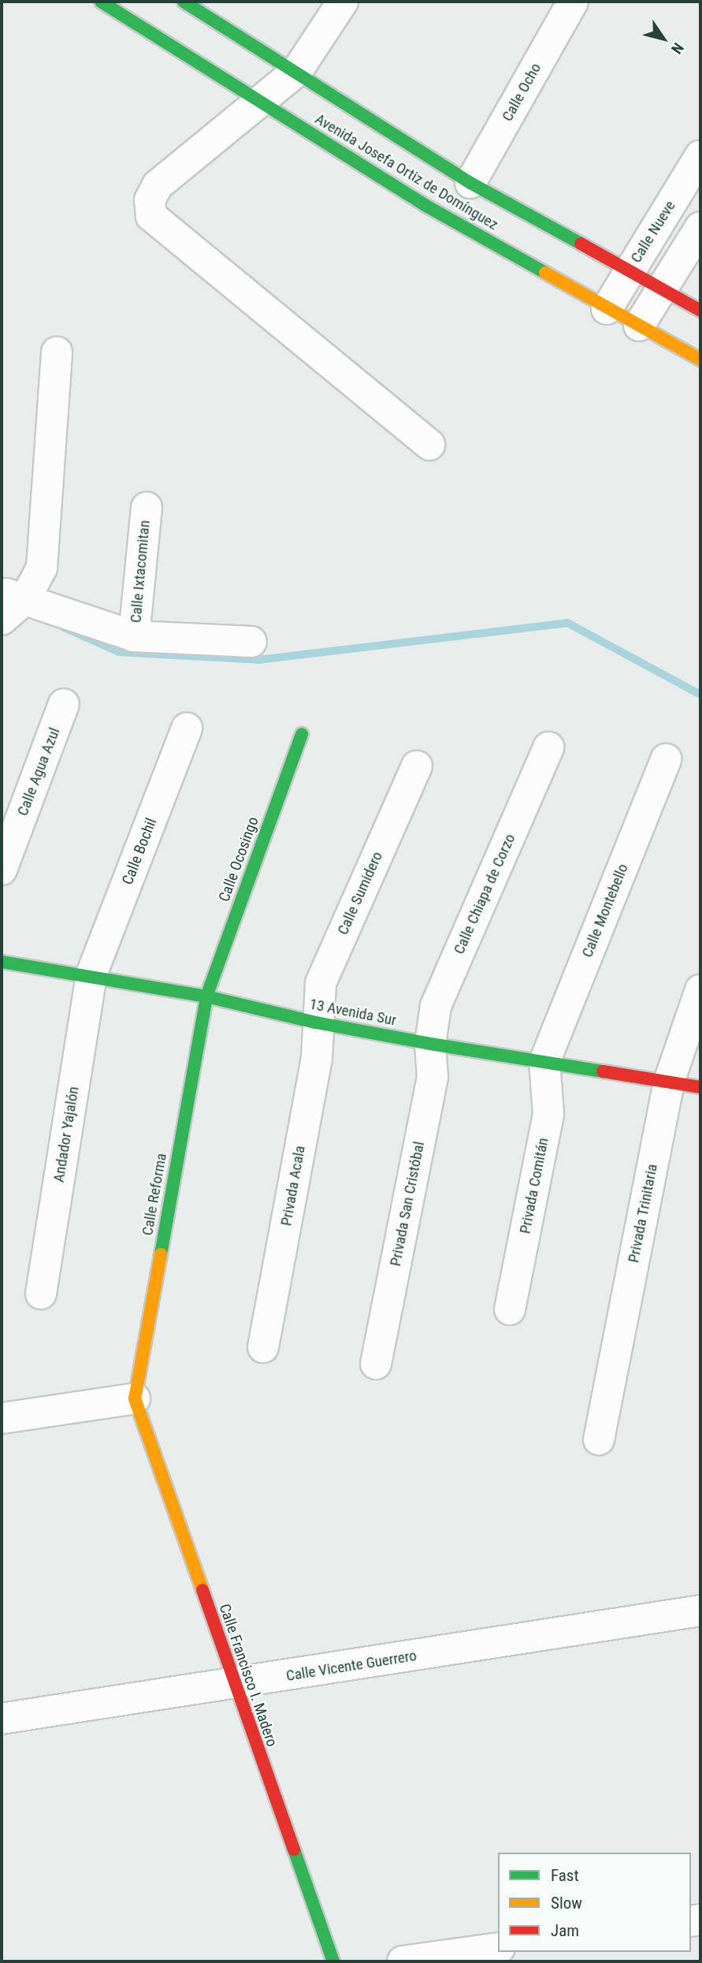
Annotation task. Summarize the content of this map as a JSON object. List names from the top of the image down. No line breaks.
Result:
{"streets":{"street":["Calle Ocho","Avenida Josefa Ortiz de Domínguez","Calle Nueve","Calle Ixtacomitan","Calle Agua Azul","Calle Bochil","Calle Ocosingo","Calle Sumidero","Calle Chiapa de Corzo","Calle Montebello","13 Avenida Sur","Andador Yajalón","Privada Acala","Privada Comitán","Calle Reforma","Privada San Cristóbal","Privada Trinitaria","Calle Vicente Guerrero","Calle Francisco I. Madero"]},"crossings":[["Calle Ocho","Avenida Josefa Ortiz de Domínguez"],["Avenida Josefa Ortiz de Domínguez","Calle Nueve"],["Calle Bochil","13 Avenida Sur"],["Calle Bochil","Andador Yajalón"],["Calle Ocosingo","13 Avenida Sur"],["Calle Ocosingo","Calle Reforma"],["Calle Sumidero","13 Avenida Sur"],["Calle Sumidero","Privada Acala"],["Calle Chiapa de Corzo","13 Avenida Sur"],["Calle Chiapa de Corzo","Privada San Cristóbal"],["Calle Montebello","13 Avenida Sur"],["Calle Montebello","Privada Comitán"],["13 Avenida Sur","Andador Yajalón"],["13 Avenida Sur","Privada Acala"],["13 Avenida Sur","Privada Comitán"],["13 Avenida Sur","Calle Reforma"],["13 Avenida Sur","Privada San Cristóbal"],["13 Avenida Sur","Privada Trinitaria"],["Calle Reforma","Calle Francisco I. Madero"],["Calle Vicente Guerrero","Calle Francisco I. Madero"]],"legend":["Fast","Slow","Jam"],"north":"bottom right"}
